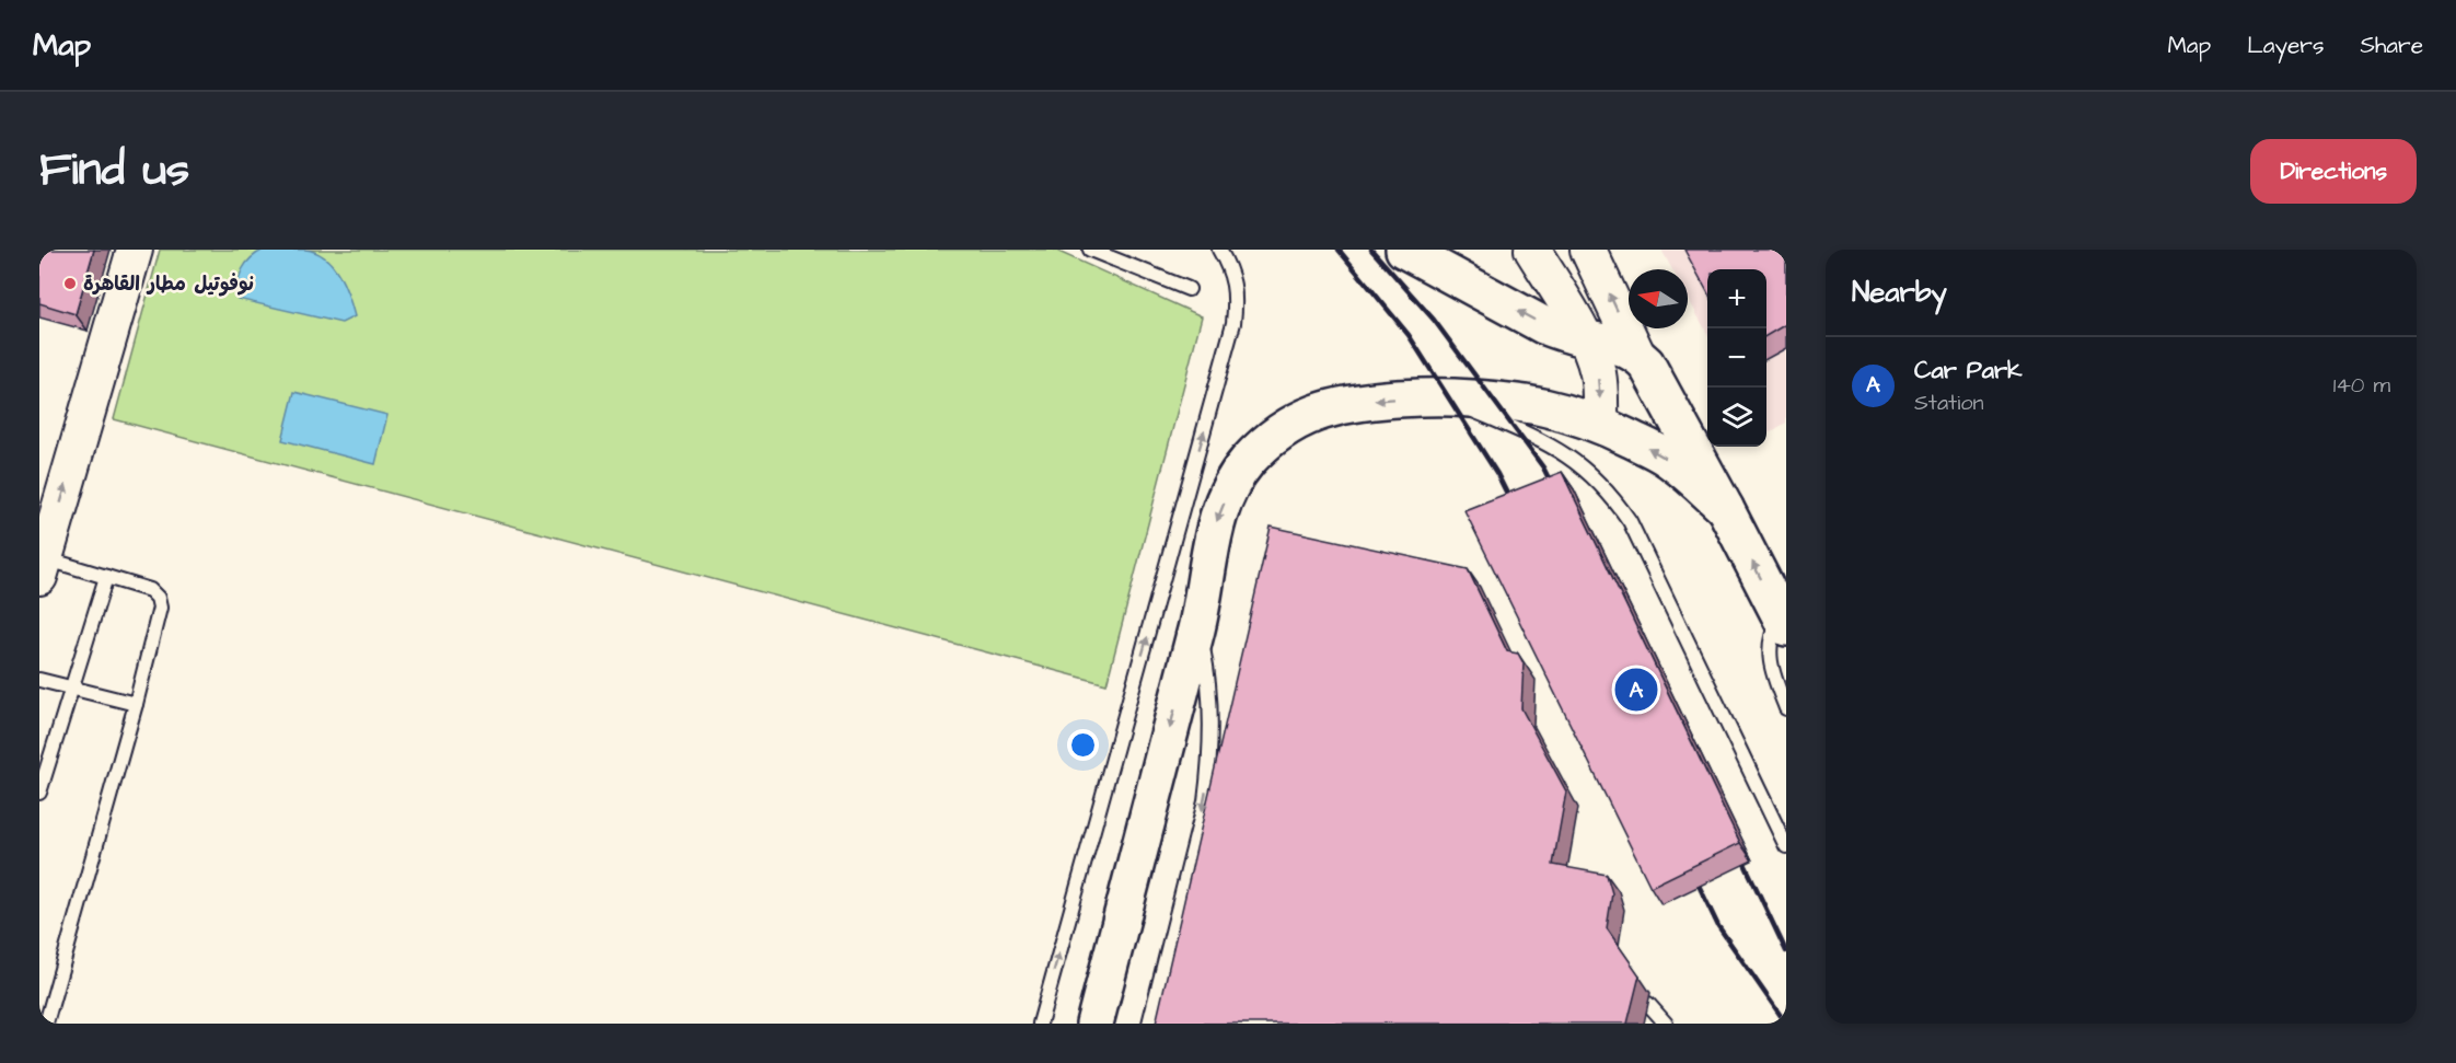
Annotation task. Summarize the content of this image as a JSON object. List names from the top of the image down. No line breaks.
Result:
{"places":["نوفوتيل مطار القاهرة"],"north":"left","page":{"header":"Map","nav":["Map","Layers","Share"],"title":"Find us","buttons":"Directions","heading":"Nearby","map_buttons":["+","−"],"list":[{"mark":"A","name":"Car Park","note":"Station","value":"140 m"}],"pins":"A"}}
